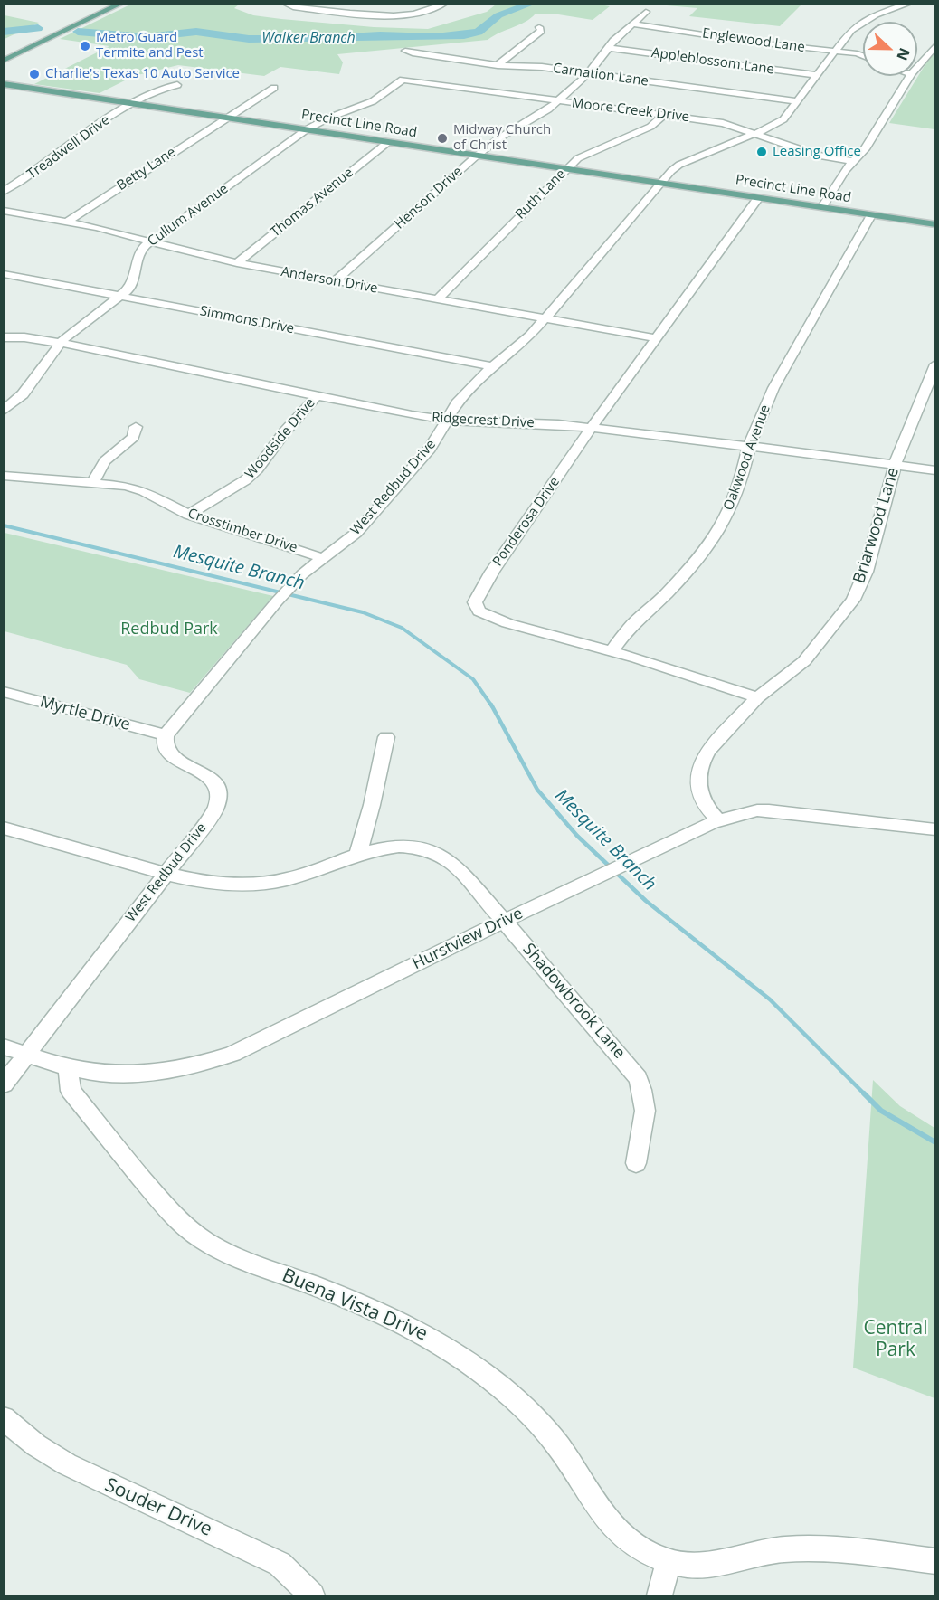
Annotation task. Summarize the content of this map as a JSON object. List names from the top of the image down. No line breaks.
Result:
{"streets":{"main road":["Precinct Line Road"],"street":["Englewood Lane","Appleblossom Lane","Carnation Lane","Moore Creek Drive","Treadwell Drive","Betty Lane","Ruth Lane","Henson Drive","Thomas Avenue","Cullum Avenue","Anderson Drive","Simmons Drive","Ridgecrest Drive","Woodside Drive","Oakwood Avenue","West Redbud Drive","Ponderosa Drive","Briarwood Lane","Crosstimber Drive","Myrtle Drive","Hurstview Drive","Shadowbrook Lane","Buena Vista Drive","Souder Drive"]},"crossings":[["Englewood Lane","Henson Drive"],["Englewood Lane","West Redbud Drive"],["Appleblossom Lane","Henson Drive"],["Appleblossom Lane","West Redbud Drive"],["Carnation Lane","Henson Drive"],["Carnation Lane","West Redbud Drive"],["Moore Creek Drive","Ruth Lane"],["Moore Creek Drive","Henson Drive"],["Moore Creek Drive","Cullum Avenue"],["Moore Creek Drive","West Redbud Drive"],["Precinct Line Road","Treadwell Drive"],["Precinct Line Road","Betty Lane"],["Precinct Line Road","Ruth Lane"],["Precinct Line Road","Henson Drive"],["Precinct Line Road","Thomas Avenue"],["Precinct Line Road","Cullum Avenue"],["Precinct Line Road","Oakwood Avenue"],["Precinct Line Road","West Redbud Drive"],["Precinct Line Road","Ponderosa Drive"],["Betty Lane","Anderson Drive"],["Ruth Lane","Anderson Drive"],["Henson Drive","Anderson Drive"],["Thomas Avenue","Anderson Drive"],["Cullum Avenue","Anderson Drive"],["Cullum Avenue","Simmons Drive"],["Cullum Avenue","Ridgecrest Drive"],["Anderson Drive","West Redbud Drive"],["Anderson Drive","Ponderosa Drive"],["Simmons Drive","West Redbud Drive"],["Ridgecrest Drive","Woodside Drive"],["Ridgecrest Drive","Oakwood Avenue"],["Ridgecrest Drive","West Redbud Drive"],["Ridgecrest Drive","Ponderosa Drive"],["Ridgecrest Drive","Briarwood Lane"],["Woodside Drive","Crosstimber Drive"],["Oakwood Avenue","Ponderosa Drive"],["West Redbud Drive","Crosstimber Drive"],["West Redbud Drive","Myrtle Drive"],["West Redbud Drive","Hurstview Drive"],["West Redbud Drive","Shadowbrook Lane"],["Ponderosa Drive","Briarwood Lane"],["Briarwood Lane","Hurstview Drive"],["Hurstview Drive","Shadowbrook Lane"],["Hurstview Drive","Buena Vista Drive"]],"water":["Walker Branch","Mesquite Branch"],"parks":["Redbud Park","Central Park"],"places":["Metro Guard Termite and Pest","Charlie's Texas 10 Auto Service","Midway Church of Christ","Leasing Office"],"north":"right"}
